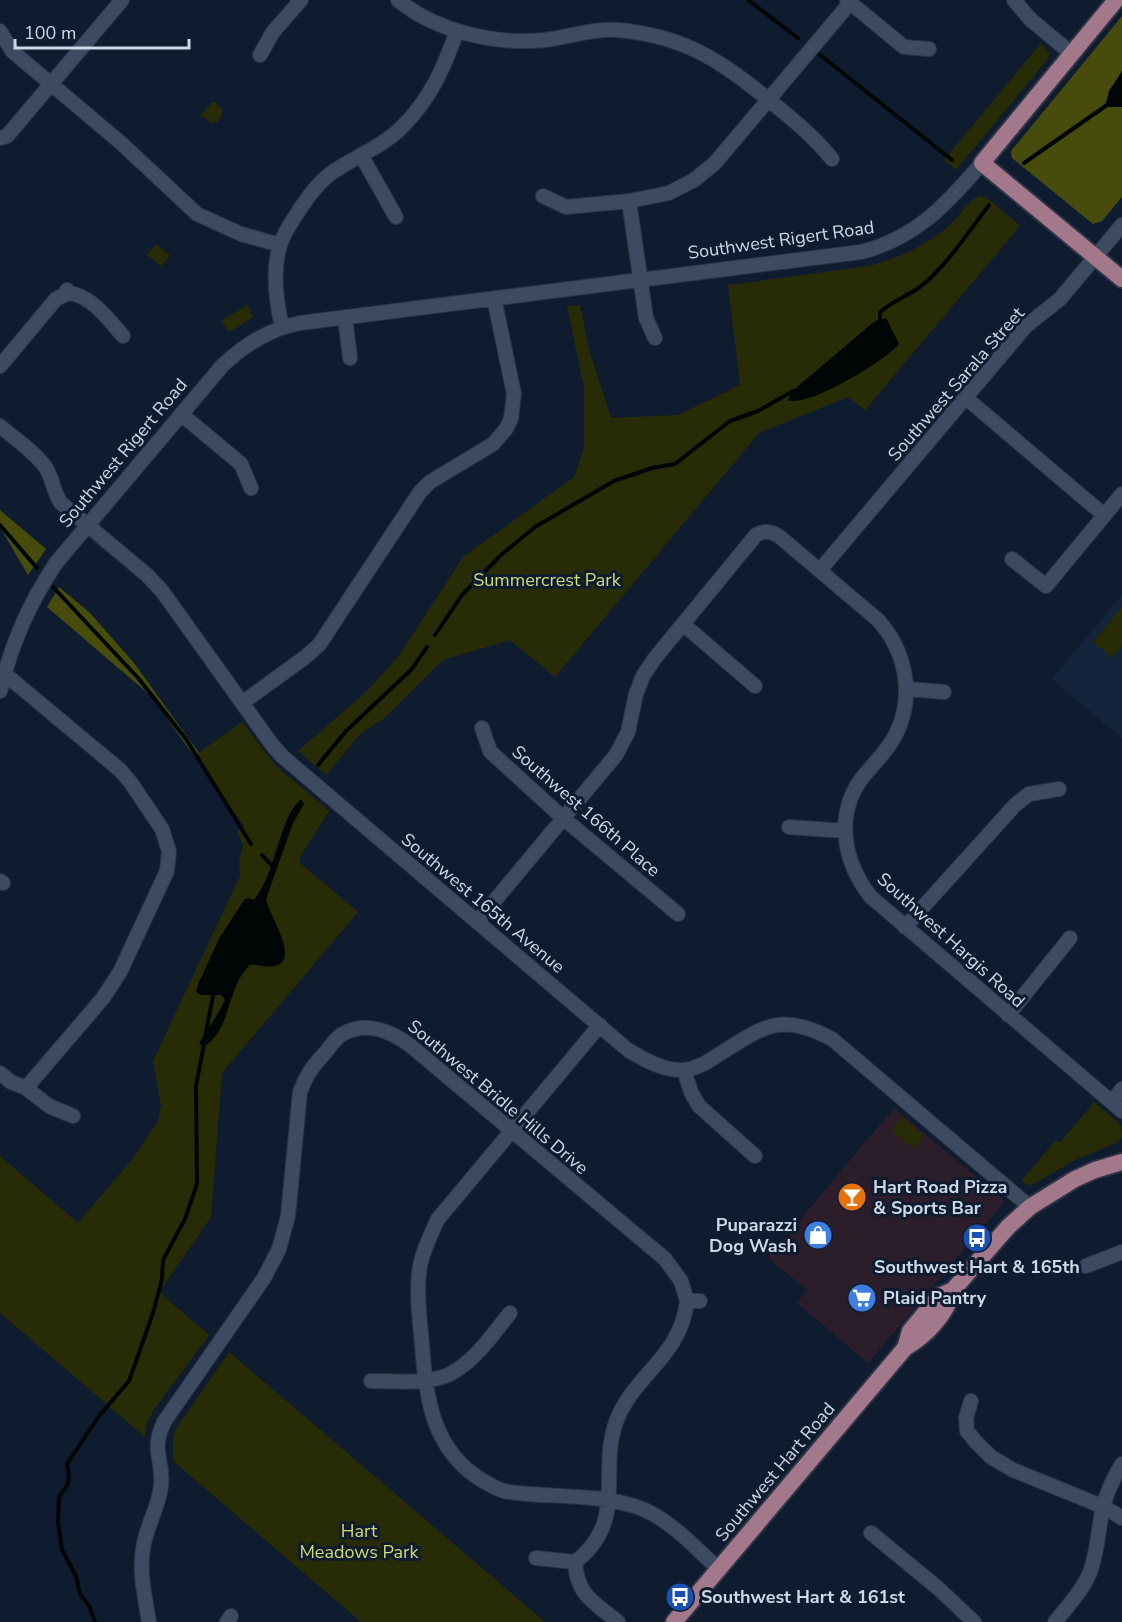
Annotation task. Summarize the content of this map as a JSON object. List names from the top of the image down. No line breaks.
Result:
{"streets":{"main road":["Southwest Rigert Road","Southwest Hart Road"],"street":["Southwest Sarala Street","Southwest 166th Place","Southwest 165th Avenue","Southwest Hargis Road","Southwest Bridle Hills Drive"]},"crossings":[["Southwest Rigert Road","Southwest 165th Avenue"],["Southwest Sarala Street","Southwest Hargis Road"],["Southwest 166th Place","Southwest Hargis Road"],["Southwest 165th Avenue","Southwest Hargis Road"]],"parks":["Summercrest Park","Hart Meadows Park"],"places":{"bar":["Hart Road Pizza & Sports Bar"],"shop":["Puparazzi Dog Wash"],"bus stop":["Southwest Hart & 165th","Southwest Hart & 161st"],"supermarket":["Plaid Pantry"]},"scale_bar":"100 m"}
